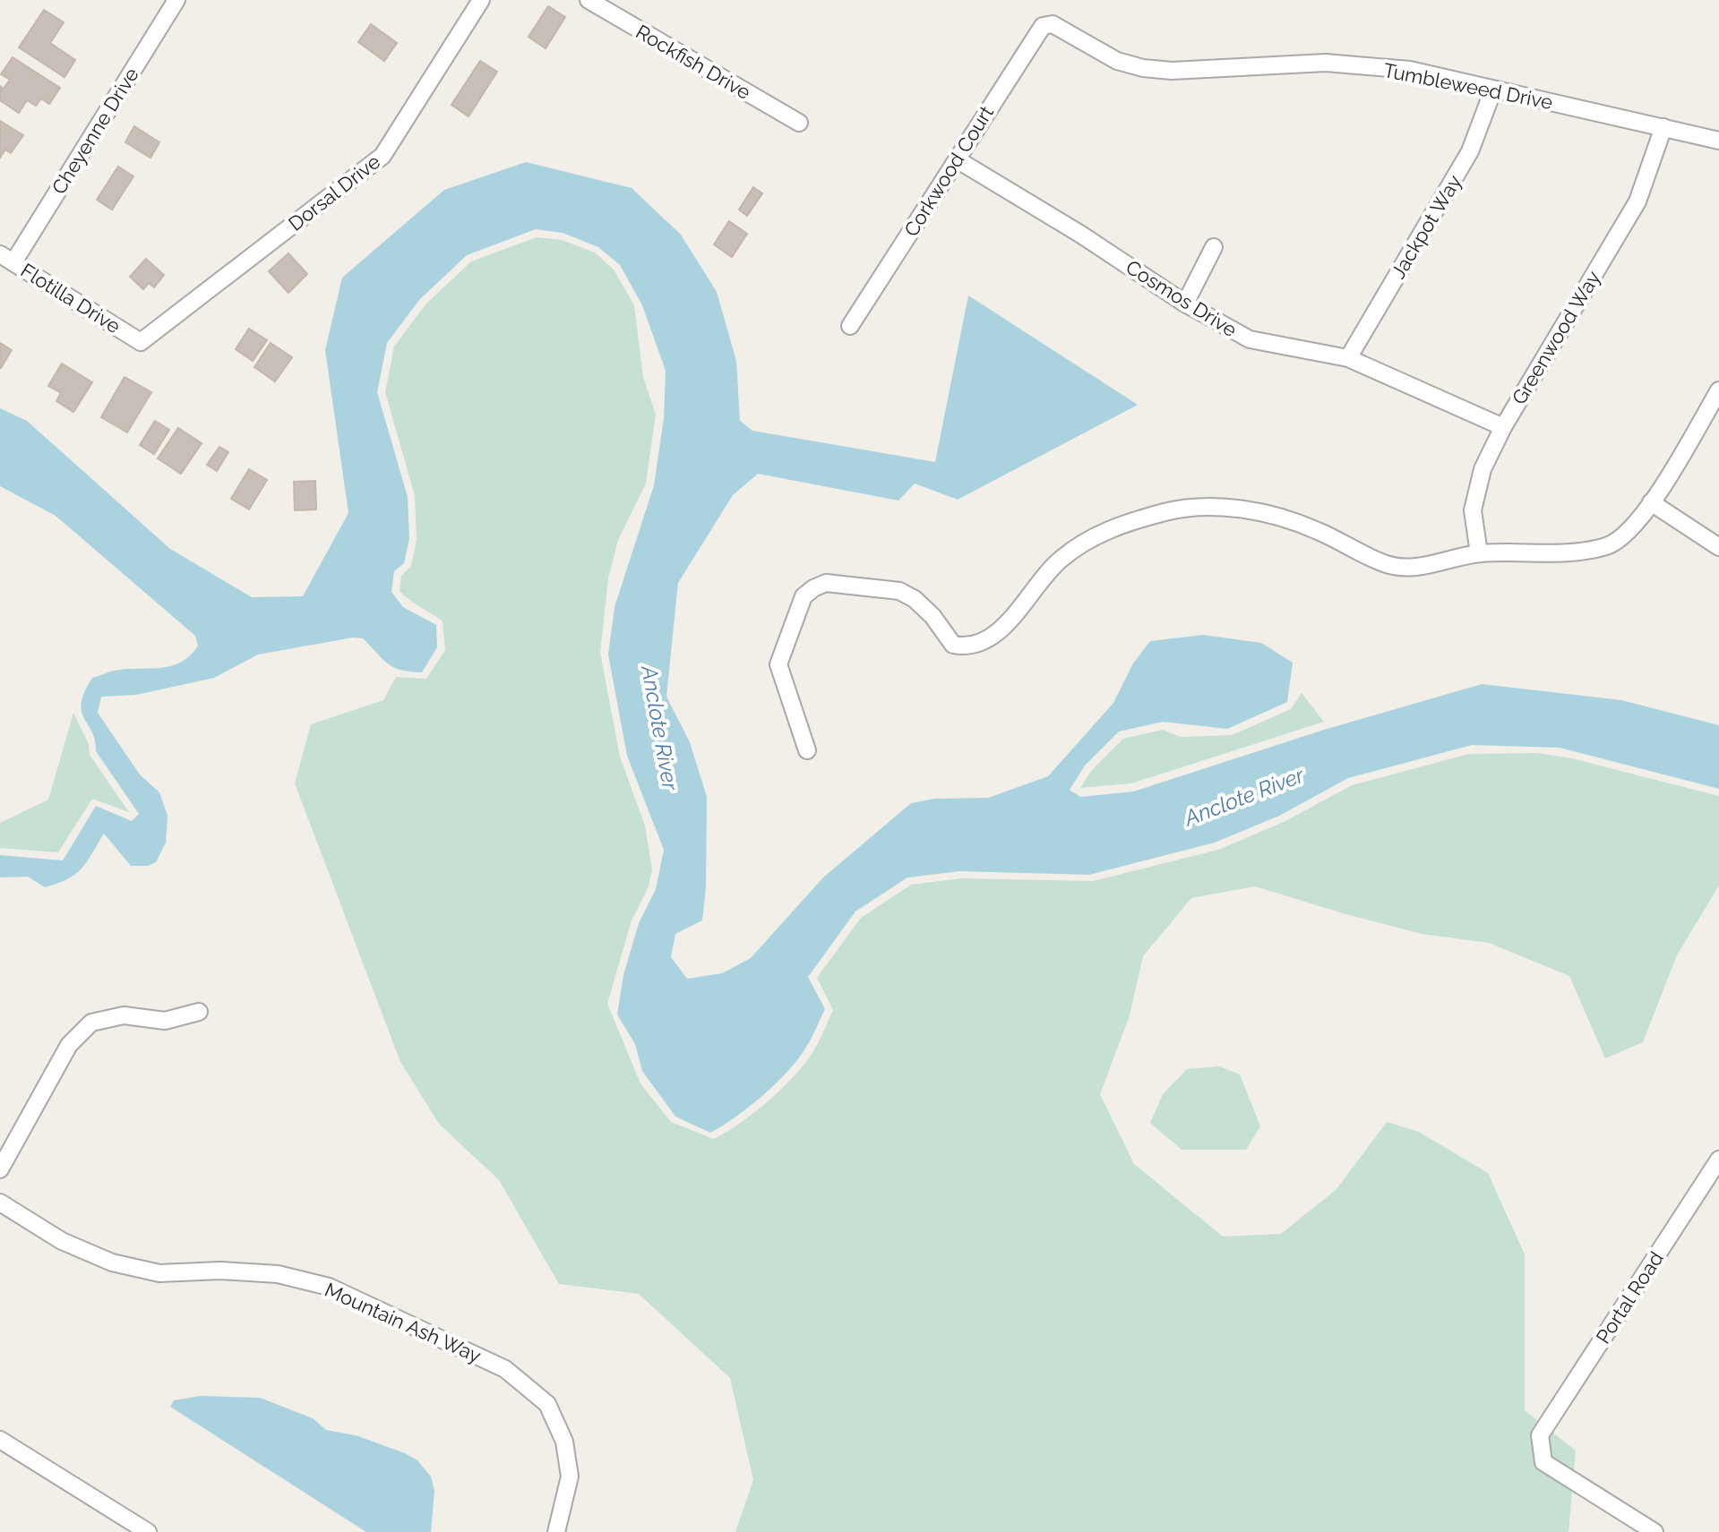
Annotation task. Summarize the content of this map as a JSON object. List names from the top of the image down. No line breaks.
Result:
{"streets":{"street":["Rockfish Drive","Tumbleweed Drive","Cheyenne Drive","Corkwood Court","Dorsal Drive","Jackpot Way","Flotilla Drive","Cosmos Drive","Greenwood Way","Portal Road","Mountain Ash Way"]},"crossings":[["Tumbleweed Drive","Corkwood Court"],["Tumbleweed Drive","Jackpot Way"],["Tumbleweed Drive","Greenwood Way"],["Cheyenne Drive","Flotilla Drive"],["Corkwood Court","Cosmos Drive"],["Dorsal Drive","Flotilla Drive"],["Jackpot Way","Cosmos Drive"],["Cosmos Drive","Greenwood Way"]],"water":["Anclote River"]}
